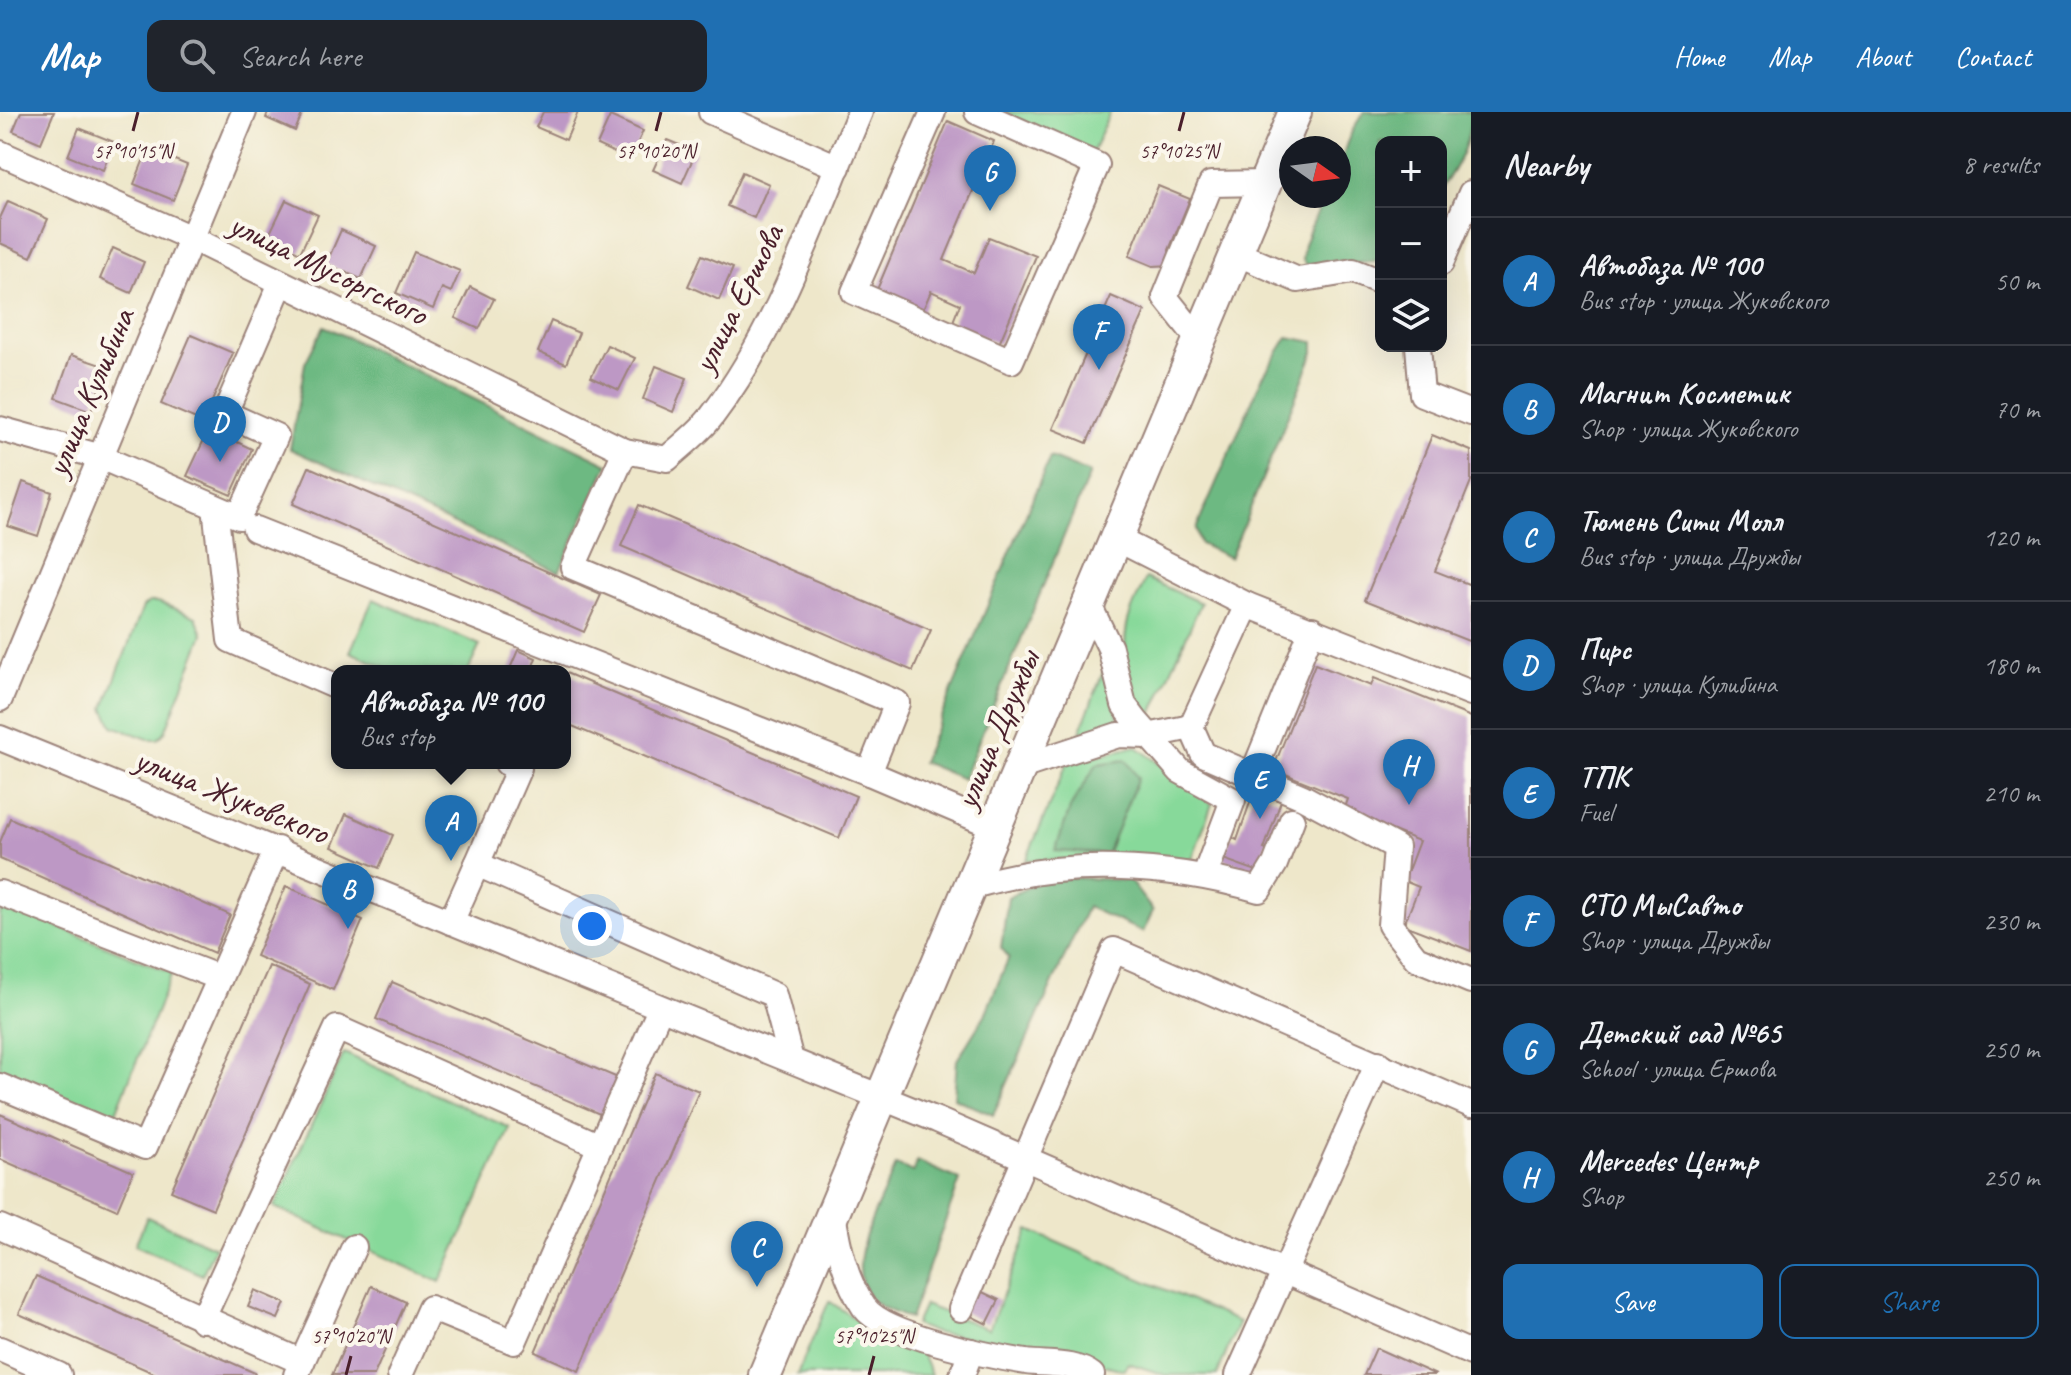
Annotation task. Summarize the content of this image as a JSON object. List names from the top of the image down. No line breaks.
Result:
{"streets":{"main road":["улица Дружбы"],"street":["улица Мусоргского","улица Ершова","улица Кулибина","улица Жуковского"]},"crossings":[["улица Мусоргского","улица Ершова"],["улица Мусоргского","улица Кулибина"],["улица Дружбы","улица Жуковского"]],"north":"right","page":{"header":"Map","search":"Search here","nav":["Home","Map","About","Contact"],"heading":["Nearby","8 results"],"map_buttons":["+","−"],"pins":["G","F","D","H","E","A","B","C"],"list":[{"mark":"A","name":"Автобаза № 100","note":"Bus stop · улица Жуковского","value":"50 m"},{"mark":"B","name":"Магнит Косметик","note":"Shop · улица Жуковского","value":"70 m"},{"mark":"C","name":"Тюмень Сити Молл","note":"Bus stop · улица Дружбы","value":"120 m"},{"mark":"D","name":"Пирс","note":"Shop · улица Кулибина","value":"180 m"},{"mark":"E","name":"ТПК","note":"Fuel","value":"210 m"},{"mark":"F","name":"СТО МыСавто","note":"Shop · улица Дружбы","value":"230 m"},{"mark":"G","name":"Детский сад №65","note":"School · улица Ершова","value":"250 m"},{"mark":"H","name":"Mercedes Центр","note":"Shop","value":"250 m"}],"popup":["Автобаза № 100","Bus stop"],"buttons":["Save","Share"]},"coordinates":["57°10'15\"N","57°10'20\"N","57°10'25\"N"]}
